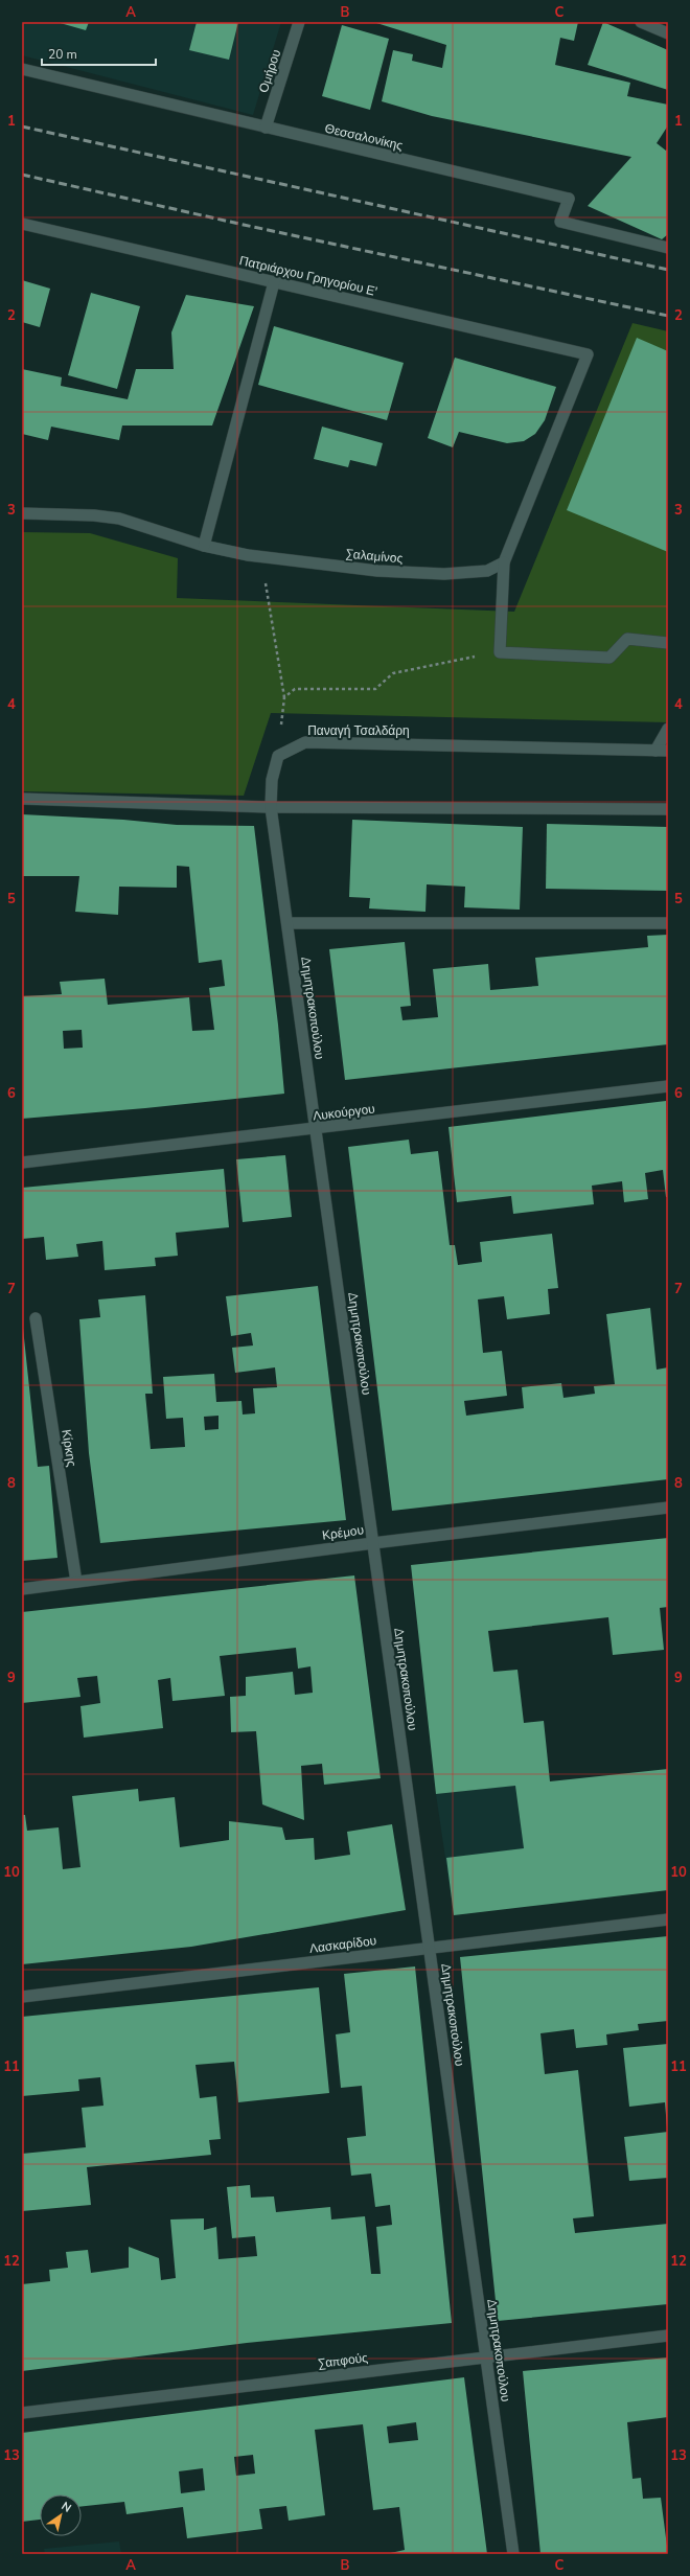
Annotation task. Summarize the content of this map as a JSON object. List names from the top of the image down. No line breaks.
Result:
{"streets":{"street":["Ομήρου","Θεσσαλονίκης","Πατριάρχου Γρηγορίου Ε'","Σαλαμίνος","Παναγή Τσαλδάρη","Δημητρακοπούλου","Λυκούργου","Κίρκης","Κρέμου","Λασκαρίδου","Σαπφούς"]},"crossings":[["Ομήρου","Θεσσαλονίκης"],["Πατριάρχου Γρηγορίου Ε'","Σαλαμίνος"],["Δημητρακοπούλου","Λυκούργου"],["Δημητρακοπούλου","Κρέμου"],["Δημητρακοπούλου","Λασκαρίδου"],["Δημητρακοπούλου","Σαπφούς"],["Κίρκης","Κρέμου"]],"scale_bar":"20 m","north":"top right","grid":{"columns":["A","B","C"],"rows":["1","2","3","4","5","6","7","8","9","10","11","12","13"]}}
